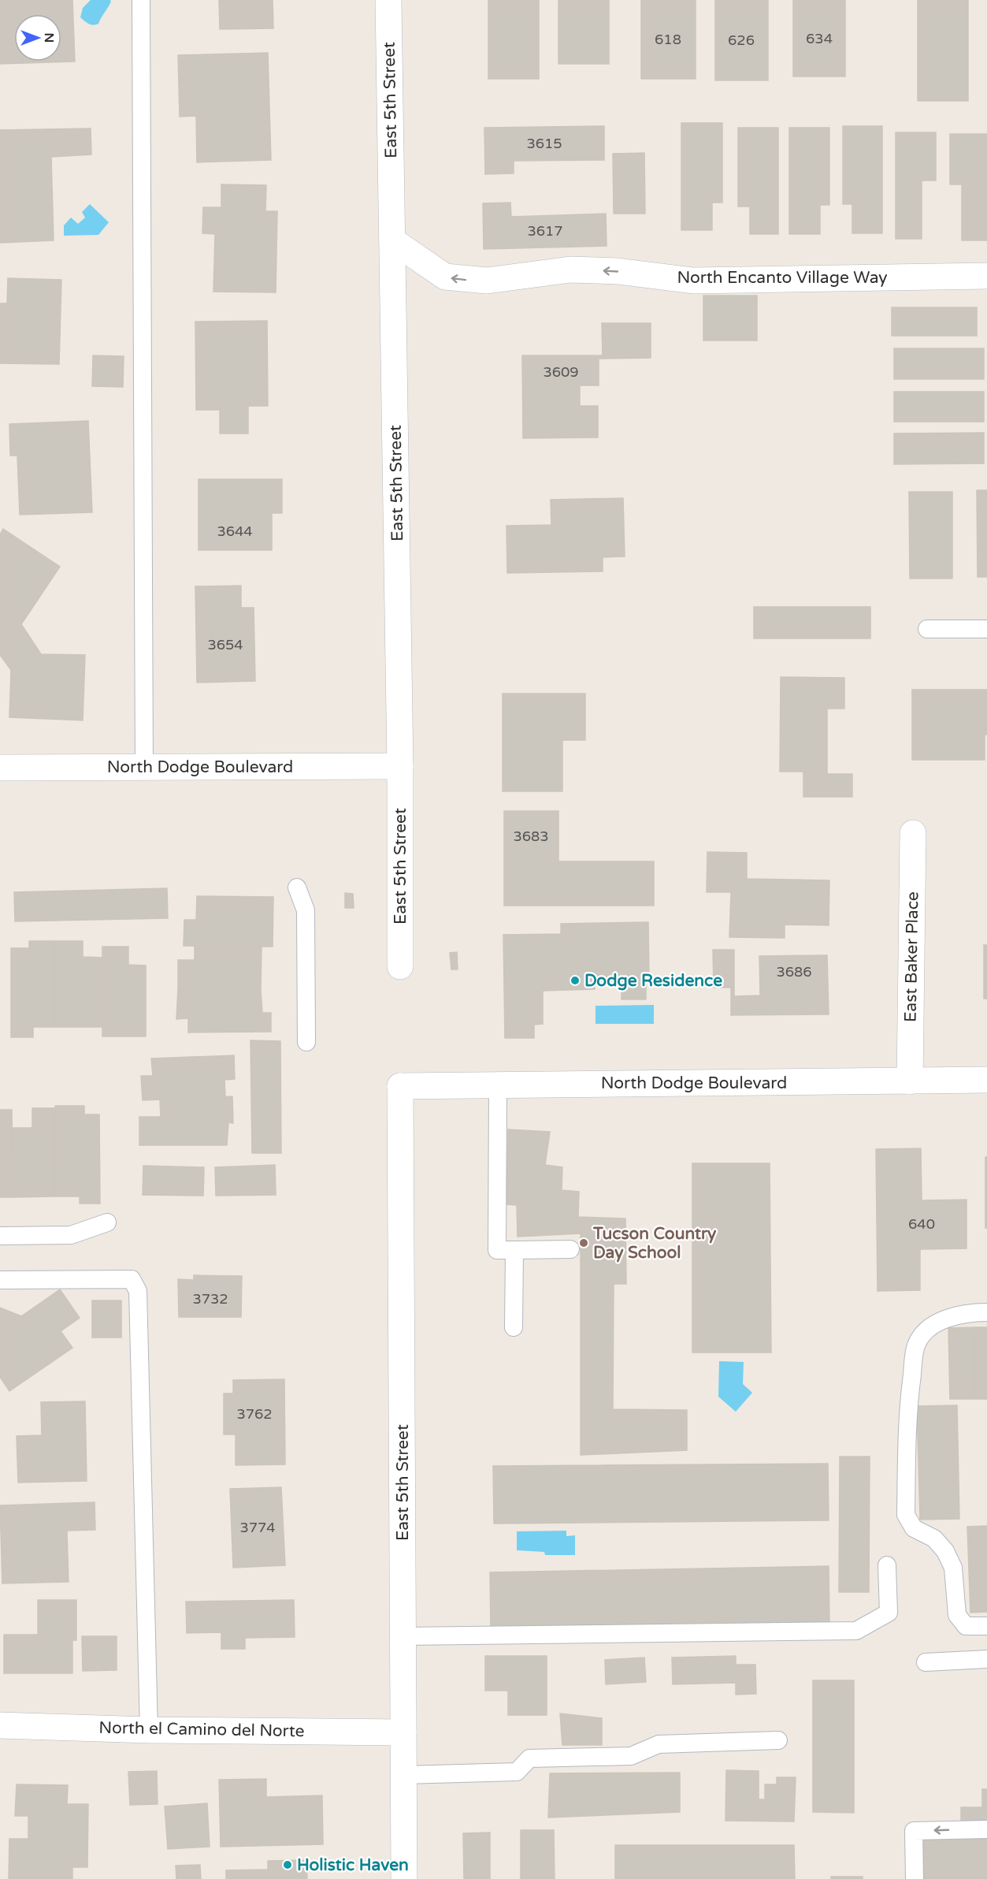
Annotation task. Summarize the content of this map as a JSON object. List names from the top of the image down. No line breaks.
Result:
{"streets":{"street":["East 5th Street","North Encanto Village Way","North Dodge Boulevard","East Baker Place","North el Camino del Norte"]},"crossings":[["East 5th Street","North Encanto Village Way"],["East 5th Street","North Dodge Boulevard"],["East 5th Street","North el Camino del Norte"],["North Dodge Boulevard","East Baker Place"]],"one_way":["North Encanto Village Way"],"places":["Dodge Residence","Tucson Country Day School","Holistic Haven"],"house_numbers":["634","618","626","3615","3617","3609","3644","3654","3683","3686","640","3732","3762","3774"],"north":"right"}
